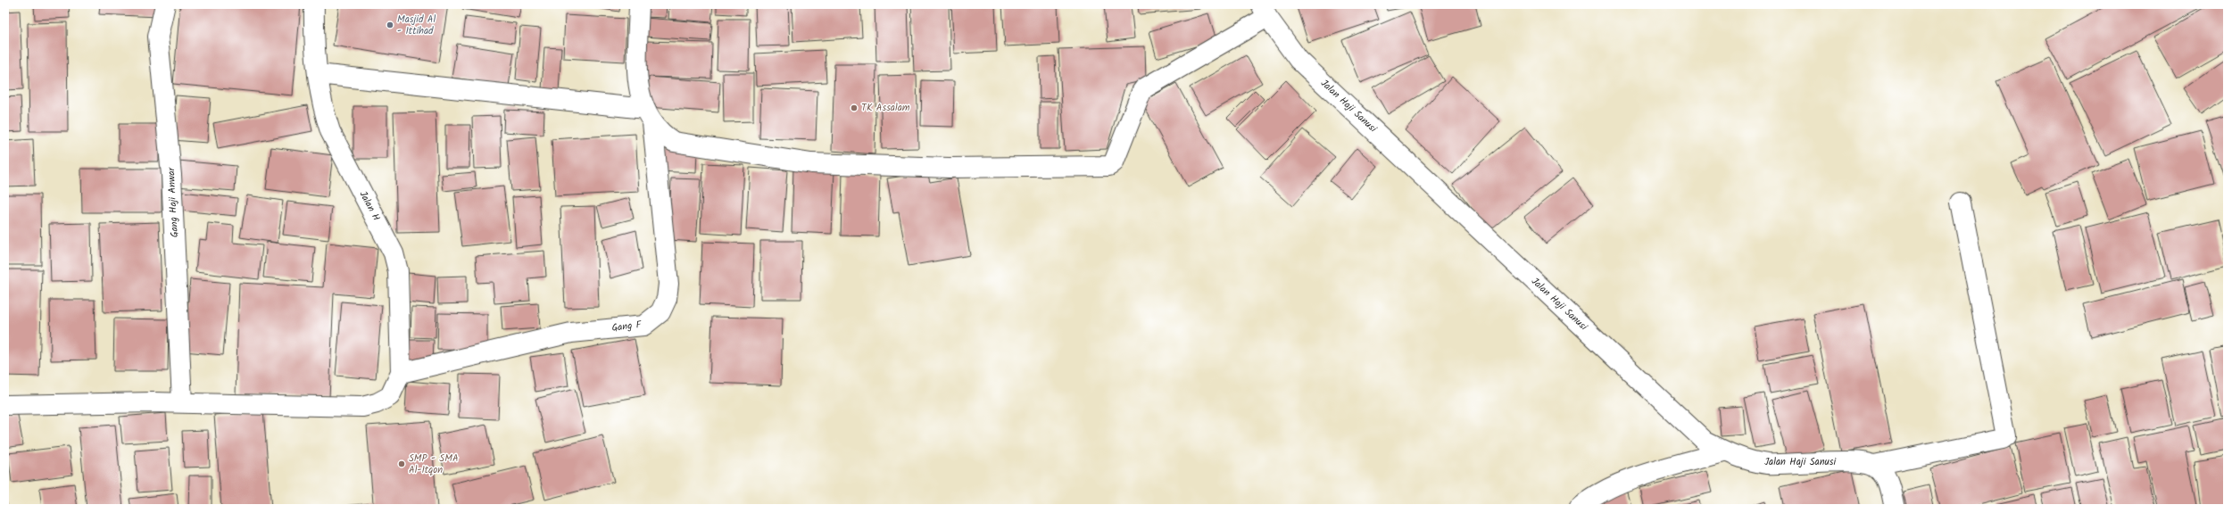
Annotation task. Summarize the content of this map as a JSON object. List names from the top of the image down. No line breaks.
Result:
{"streets":{"street":["Jalan Haji Sanusi","Gang Haji Anwar","Jalan H","Gang F"]},"crossings":[["Gang Haji Anwar","Jalan H"],["Jalan H","Gang F"]],"places":["Masjid Al - Ittihad","TK Assalam","SMP - SMA Al-Itqon"]}
